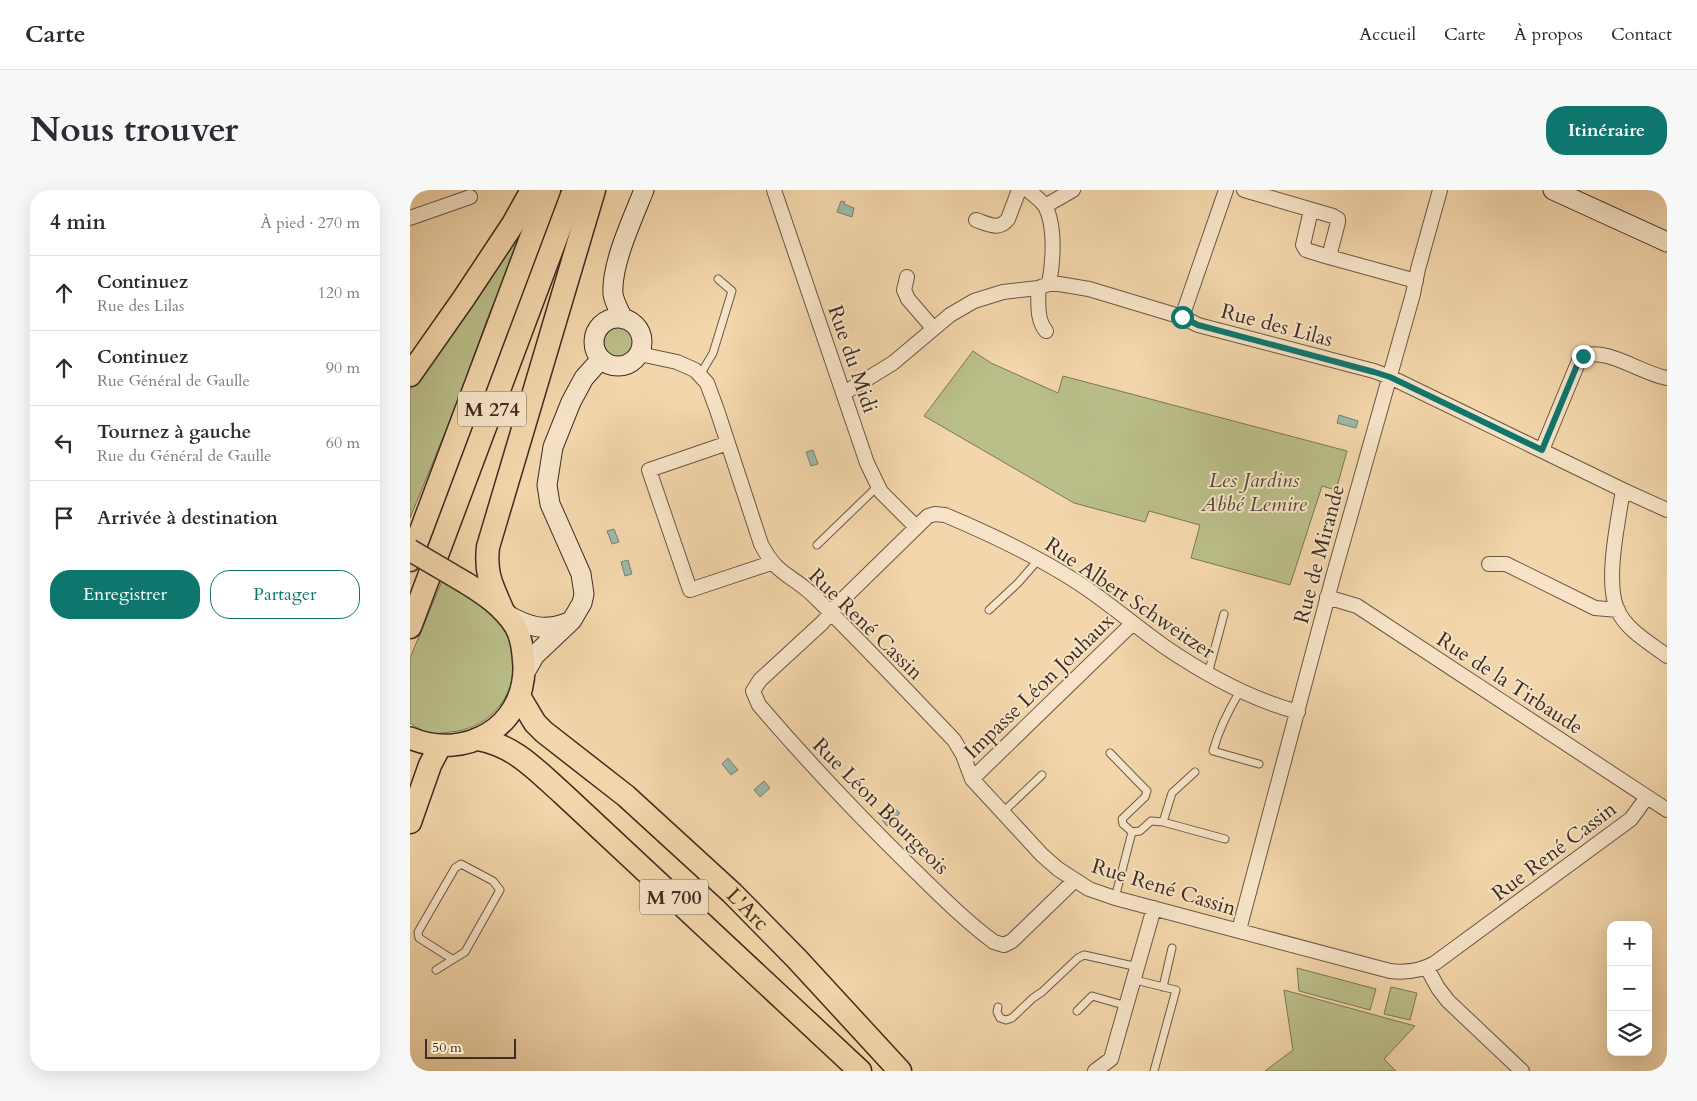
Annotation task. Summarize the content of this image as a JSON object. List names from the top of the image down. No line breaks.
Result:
{"streets":{"highway":["M 274","M 700","L'Arc"],"street":["Rue des Lilas","Rue du Midi","Rue de Mirande","Rue Albert Schweitzer","Rue René Cassin","Rue de la Tirbaude","Impasse Léon Jouhaux","Rue Léon Bourgeois"]},"crossings":[["Rue des Lilas","Rue du Midi"],["Rue des Lilas","Rue de Mirande"],["Rue du Midi","Rue Albert Schweitzer"],["Rue de Mirande","Rue Albert Schweitzer"],["Rue de Mirande","Rue René Cassin"],["Rue de Mirande","Rue de la Tirbaude"],["Rue Albert Schweitzer","Rue René Cassin"],["Rue Albert Schweitzer","Impasse Léon Jouhaux"],["Rue Albert Schweitzer","Rue Léon Bourgeois"],["Rue René Cassin","Rue de la Tirbaude"],["Rue René Cassin","Impasse Léon Jouhaux"],["Rue René Cassin","Rue Léon Bourgeois"]],"parks":["Les Jardins Abbé Lemire"],"scale_bar":"50 m","page":{"header":"Carte","nav":["Accueil","Carte","À propos","Contact"],"title":"Nous trouver","buttons":["Itinéraire",["Enregistrer","Partager"]],"heading":["4 min","À pied · 270 m"],"list":[["Continuez","Rue des Lilas","120 m"],["Continuez","Rue Général de Gaulle","90 m"],["Tournez à gauche","Rue du Général de Gaulle","60 m"],"Arrivée à destination"],"map_buttons":["+","−"],"scale":"50 m"}}
